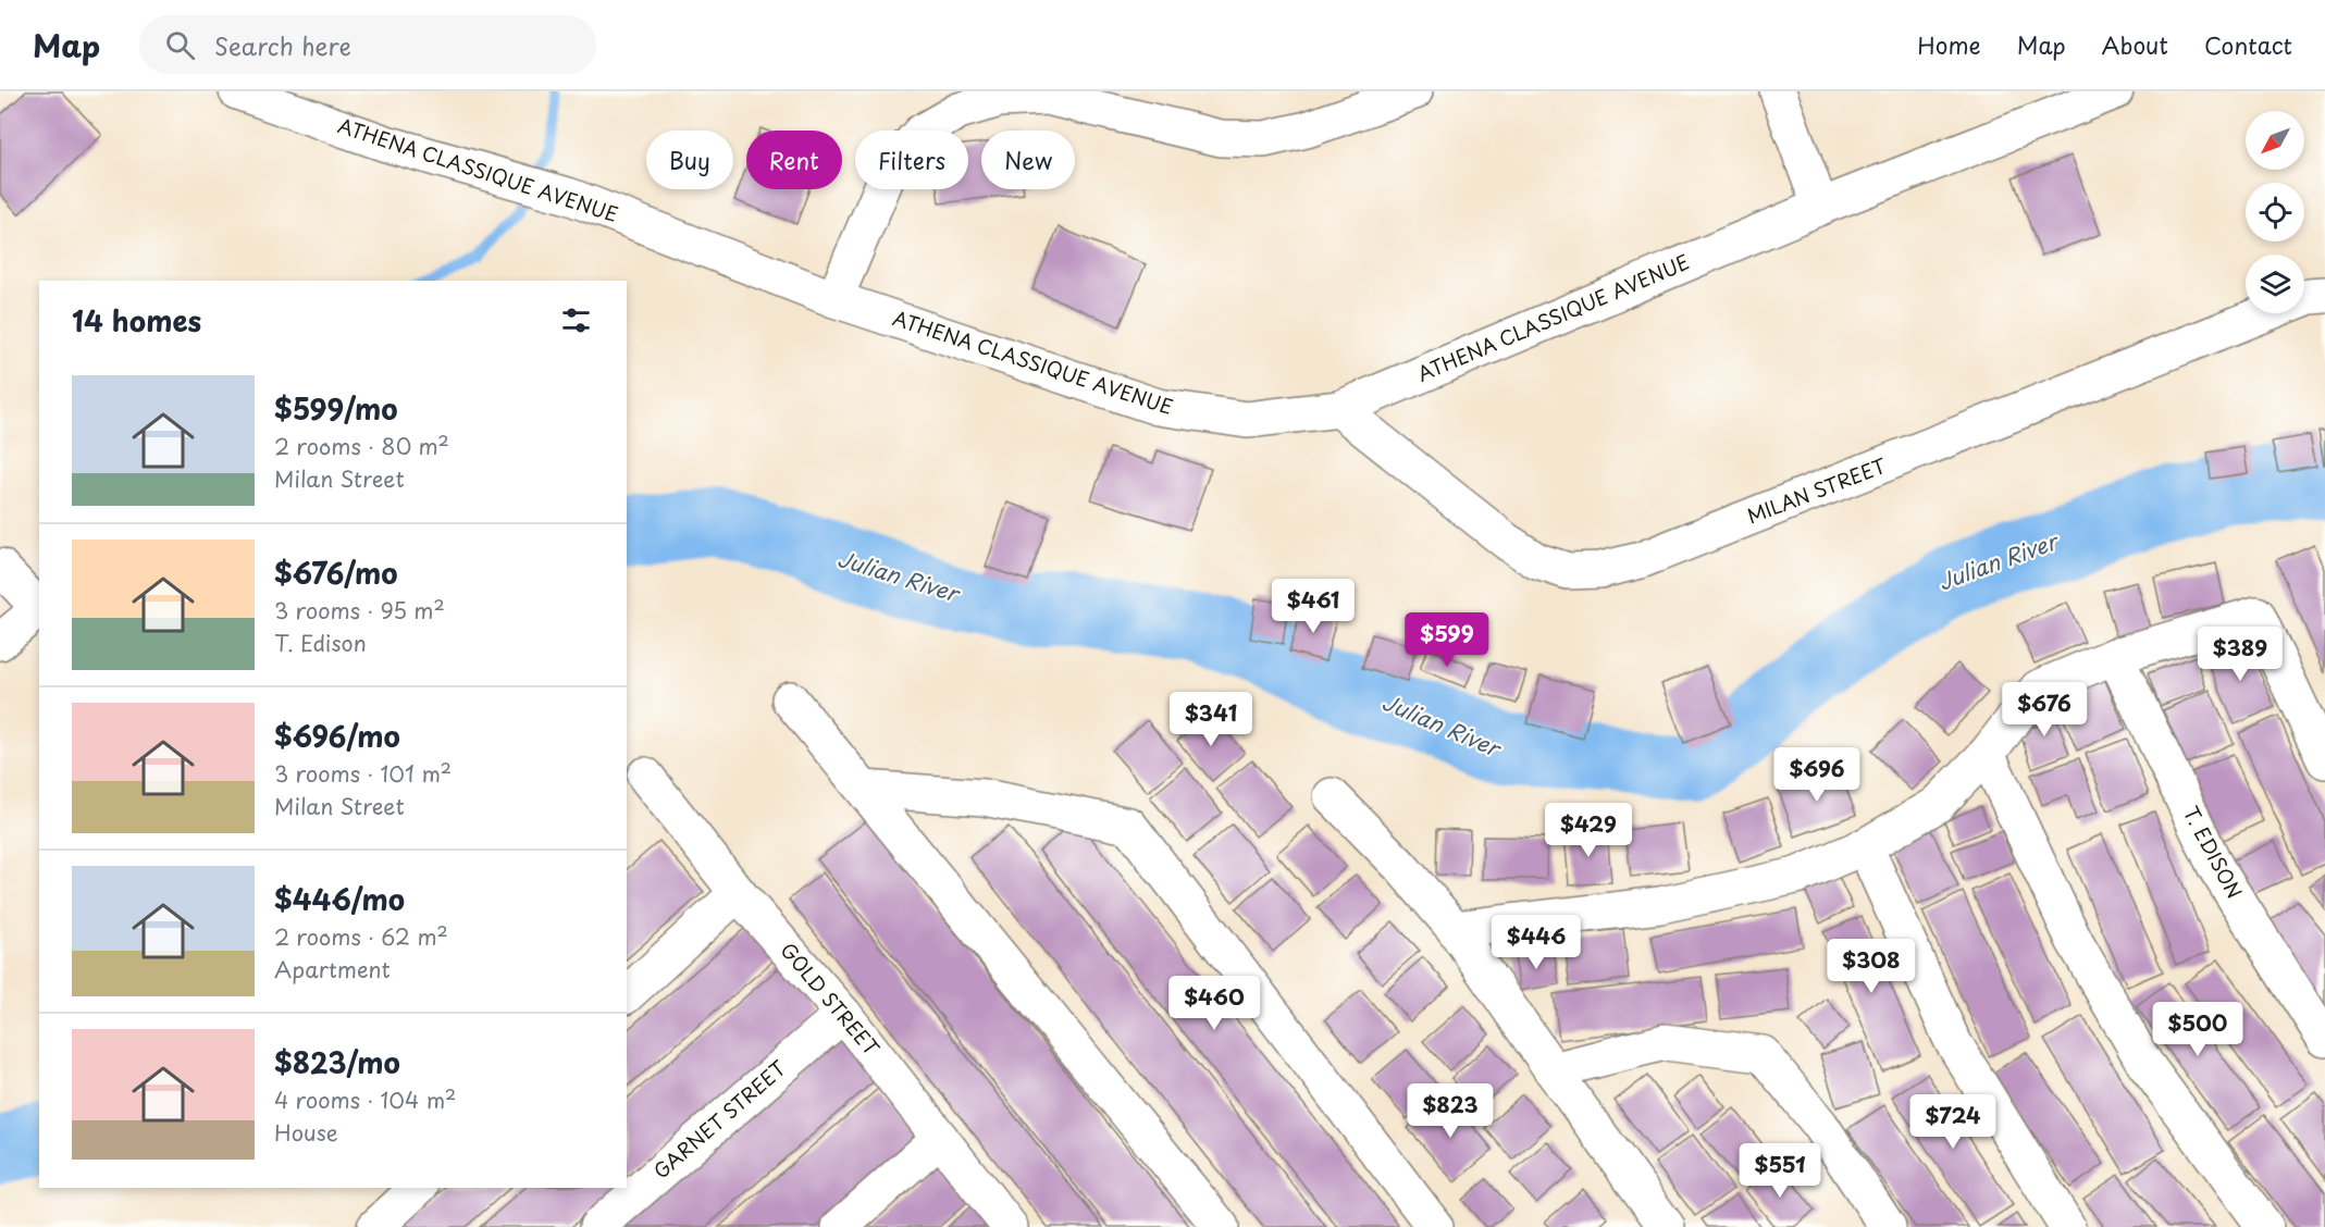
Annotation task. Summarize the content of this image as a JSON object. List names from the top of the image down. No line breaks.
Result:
{"streets":{"street":["ATHENA CLASSIQUE AVENUE","MILAN STREET","T. EDISON","GOLD STREET","GARNET STREET"]},"crossings":[["ATHENA CLASSIQUE AVENUE","MILAN STREET"],["GOLD STREET","GARNET STREET"]],"water":["Julian River"],"north":"bottom left","page":{"header":"Map","search":"Search here","nav":["Home","Map","About","Contact"],"chip":["Buy","Rent","Filters","New"],"heading":"14 homes","list":[{"name":"$599/mo","note":"2 rooms · 80 m² · Milan Street"},{"name":"$676/mo","note":"3 rooms · 95 m² · T. Edison"},{"name":"$696/mo","note":"3 rooms · 101 m² · Milan Street"},{"name":"$446/mo","note":"2 rooms · 62 m² · Apartment"},{"name":"$823/mo","note":"4 rooms · 104 m² · House"}],"price":["$461","$599","$389","$676","$341","$696","$429","$446","$308","$460","$500","$823","$724","$551"]}}
